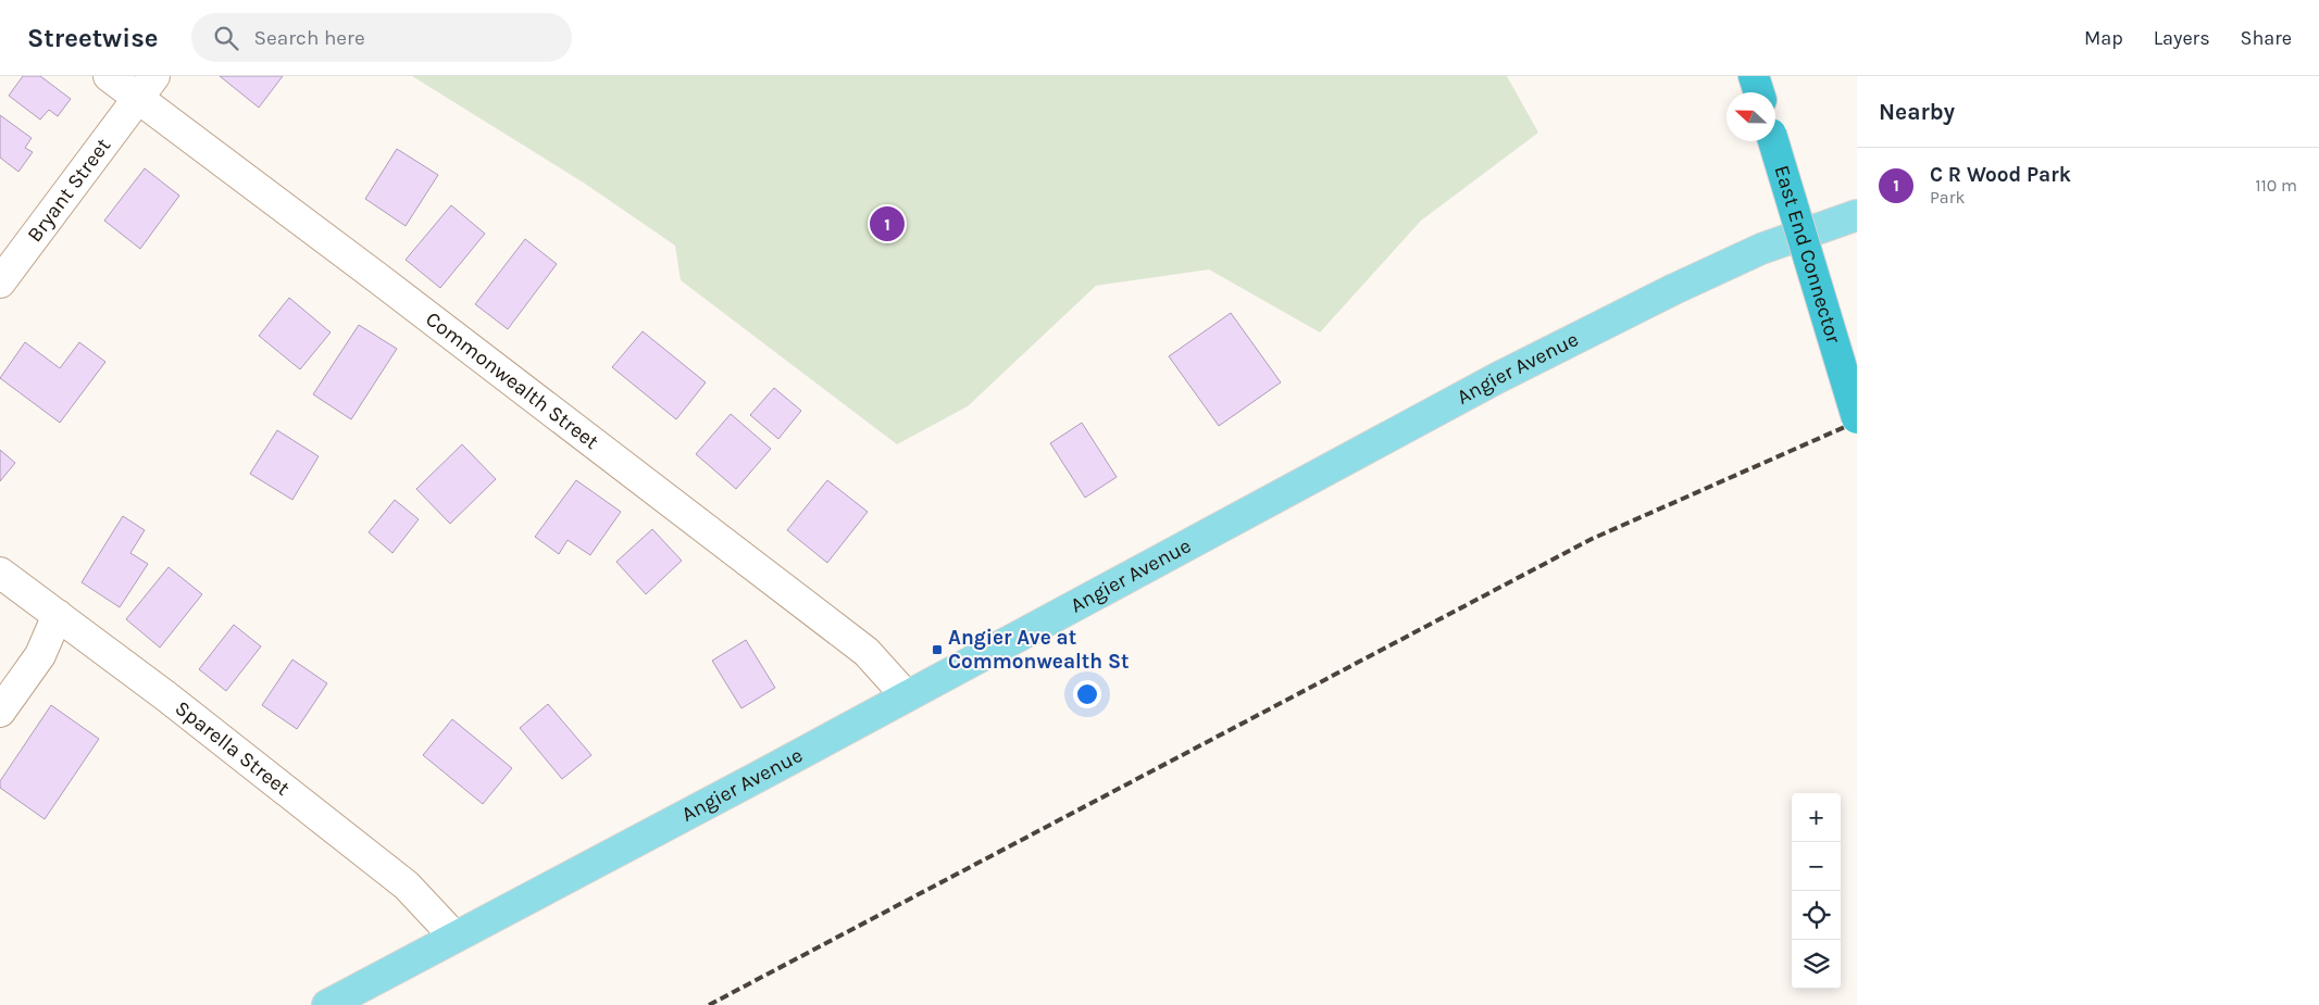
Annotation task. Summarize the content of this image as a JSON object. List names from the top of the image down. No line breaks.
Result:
{"streets":{"highway":["East End Connector"],"main road":["Angier Avenue"],"street":["Bryant Street","Commonwealth Street","Sparella Street"]},"crossings":[["Bryant Street","Commonwealth Street"],["Angier Avenue","Commonwealth Street"],["Angier Avenue","Sparella Street"]],"places":{"transit":["Angier Ave at Commonwealth St"]},"north":"left","page":{"header":"Streetwise","search":"Search here","nav":["Map","Layers","Share"],"heading":"Nearby","list":[{"mark":"1","name":"C R Wood Park","note":"Park","value":"110 m"}],"pins":"1","map_buttons":["+","−"]}}
